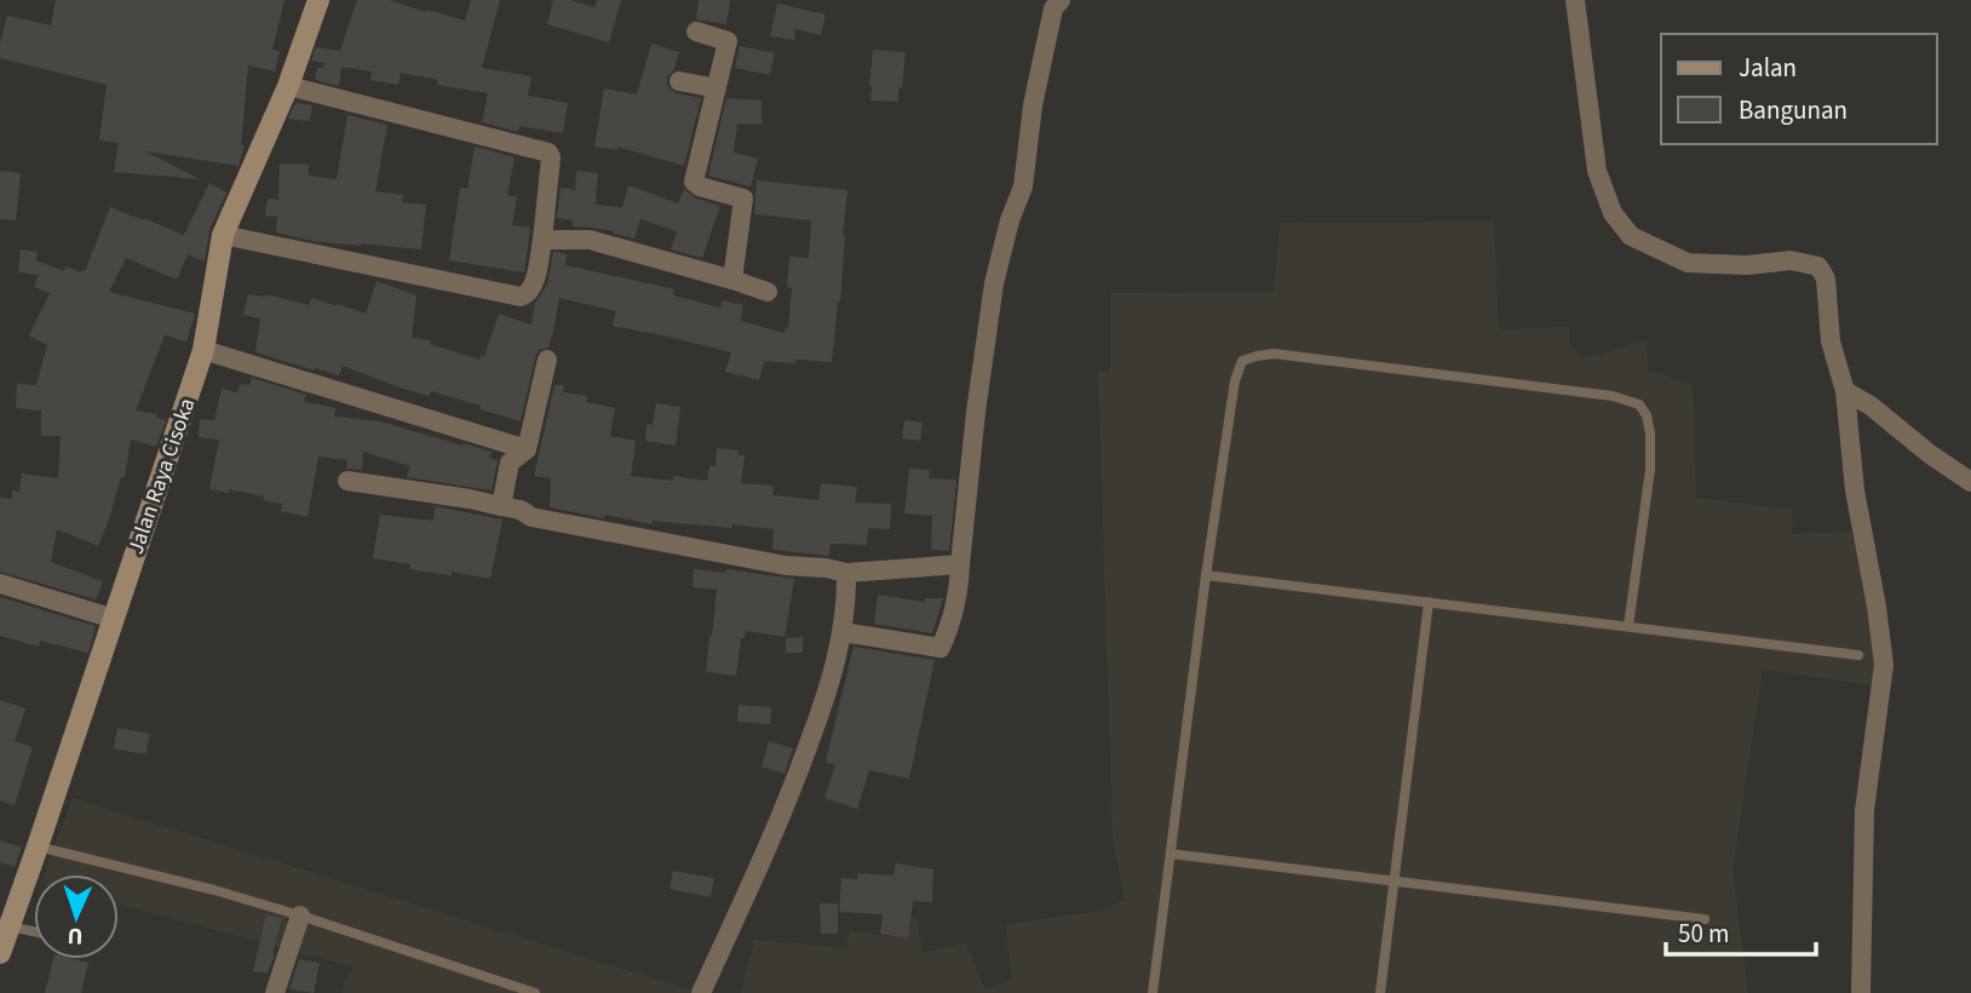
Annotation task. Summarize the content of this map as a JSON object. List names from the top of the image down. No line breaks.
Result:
{"streets":{"street":["Jalan Raya Cisoka"]},"legend":["Jalan","Bangunan"],"scale_bar":"50 m","north":"bottom"}
